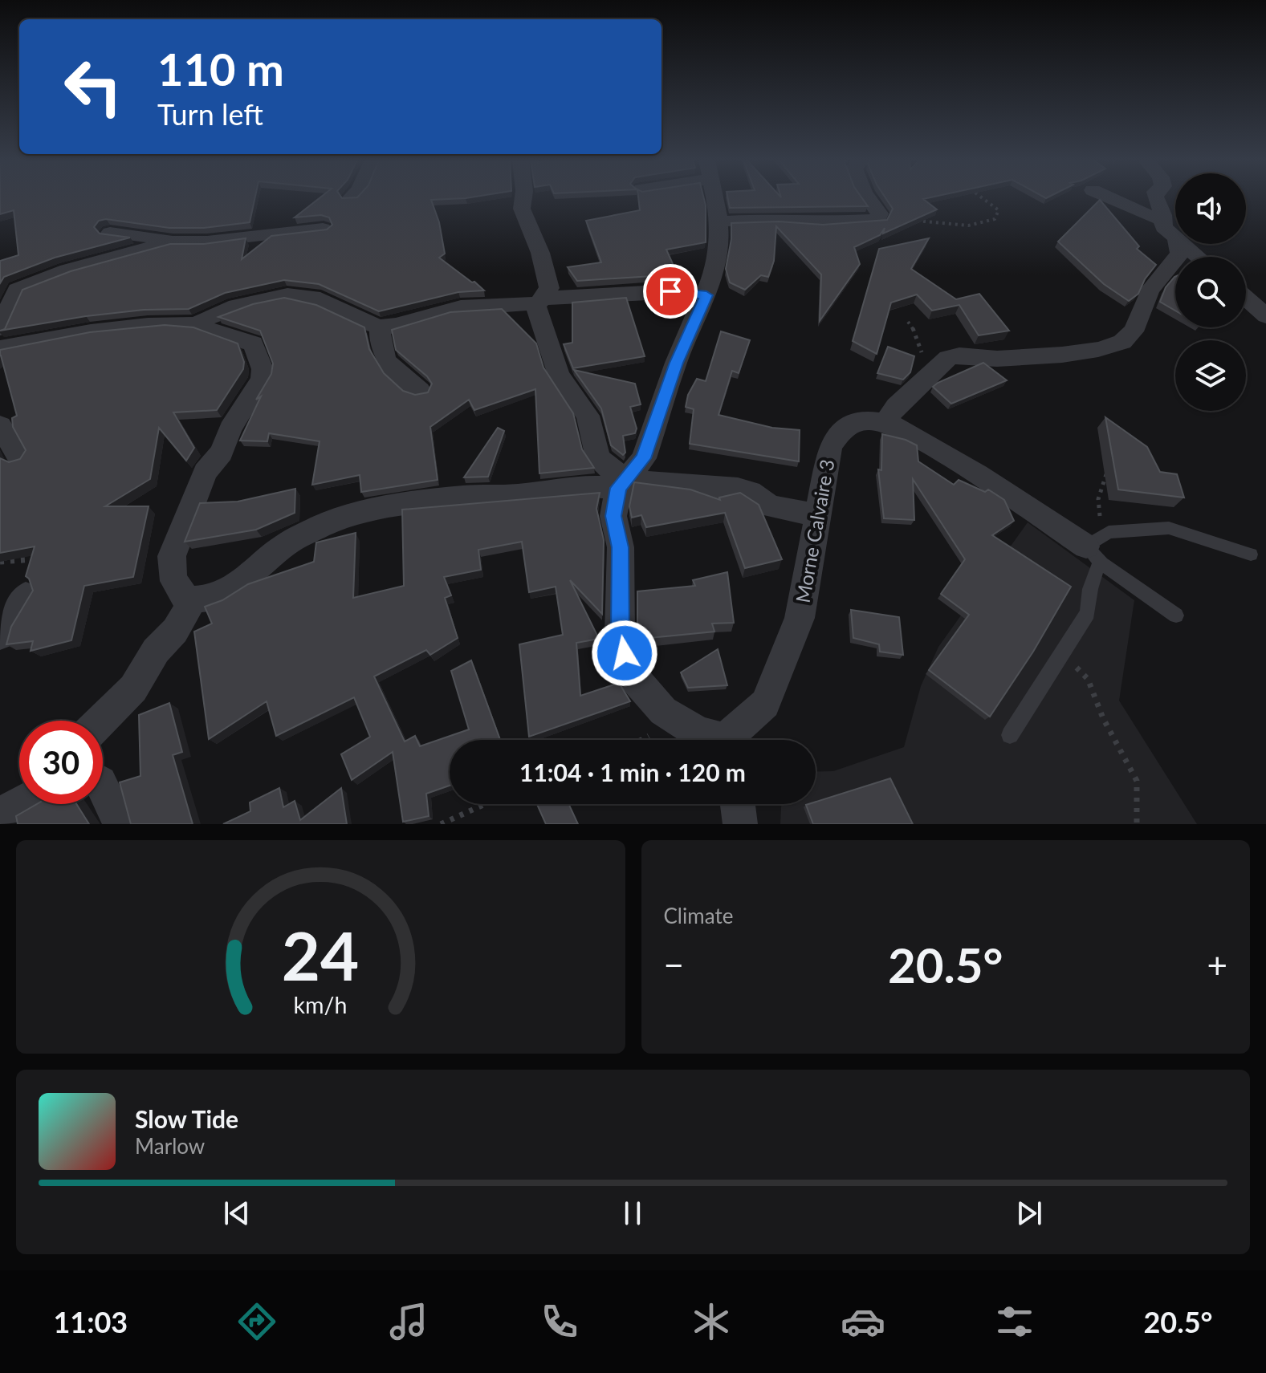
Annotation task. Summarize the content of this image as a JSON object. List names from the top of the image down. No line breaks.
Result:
{"streets":{"street":["Morne Calvaire 3"]},"page":{"turn":["110 m","Turn left"],"limit":"30","trip":"11:04 · 1 min · 120 m","tile":"Climate","heat":["−","20.5°","+"],"song":["Slow Tide","Marlow"],"tabs":["11:03","20.5°"],"gauge":["24","km/h"]}}
